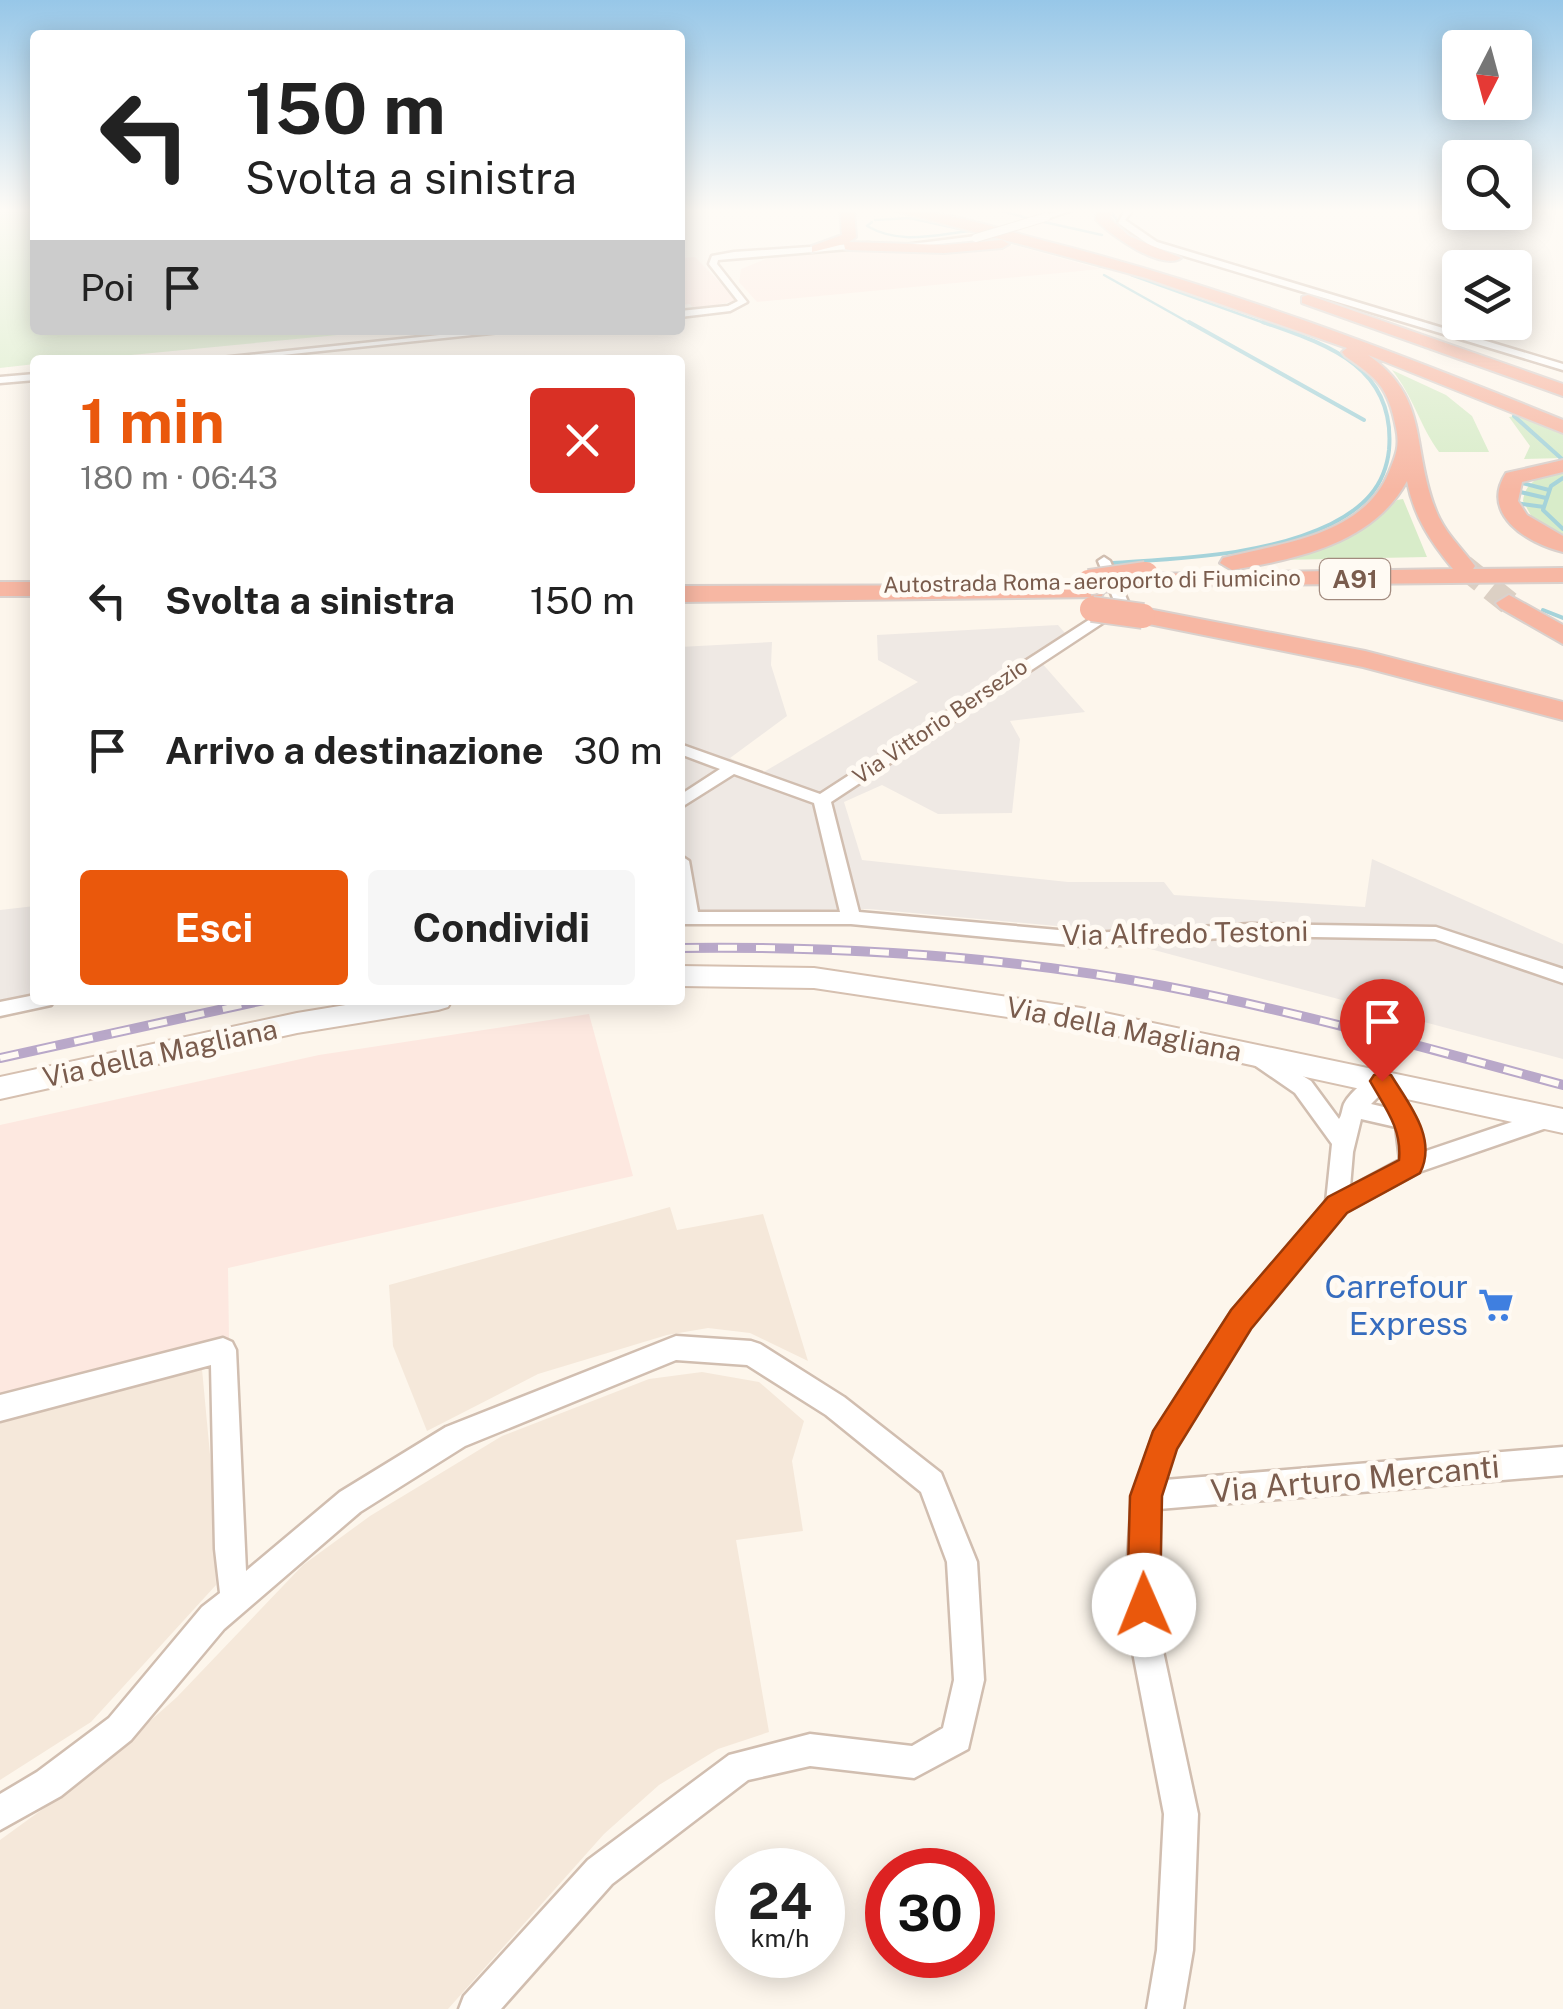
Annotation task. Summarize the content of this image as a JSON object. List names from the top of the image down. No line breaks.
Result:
{"streets":{"highway":["A91","Autostrada Roma - aeroporto di Fiumicino"],"main road":["Via della Magliana"],"street":["Via Vittorio Bersezio","Via Alfredo Testoni","Via Arturo Mercanti"]},"crossings":[["Via Vittorio Bersezio","Via Alfredo Testoni"]],"places":{"supermarket":["Carrefour Express"]},"north":"bottom","page":{"turn":["150 m","Svolta a sinistra"],"then":"Poi","heading":["1 min","180 m · 06:43"],"list":[{"name":"Svolta a sinistra","value":"150 m"},{"name":"Arrivo a destinazione","value":"30 m"}],"buttons":["Esci","Condividi"],"speed":"24 km/h","limit":"30"}}
